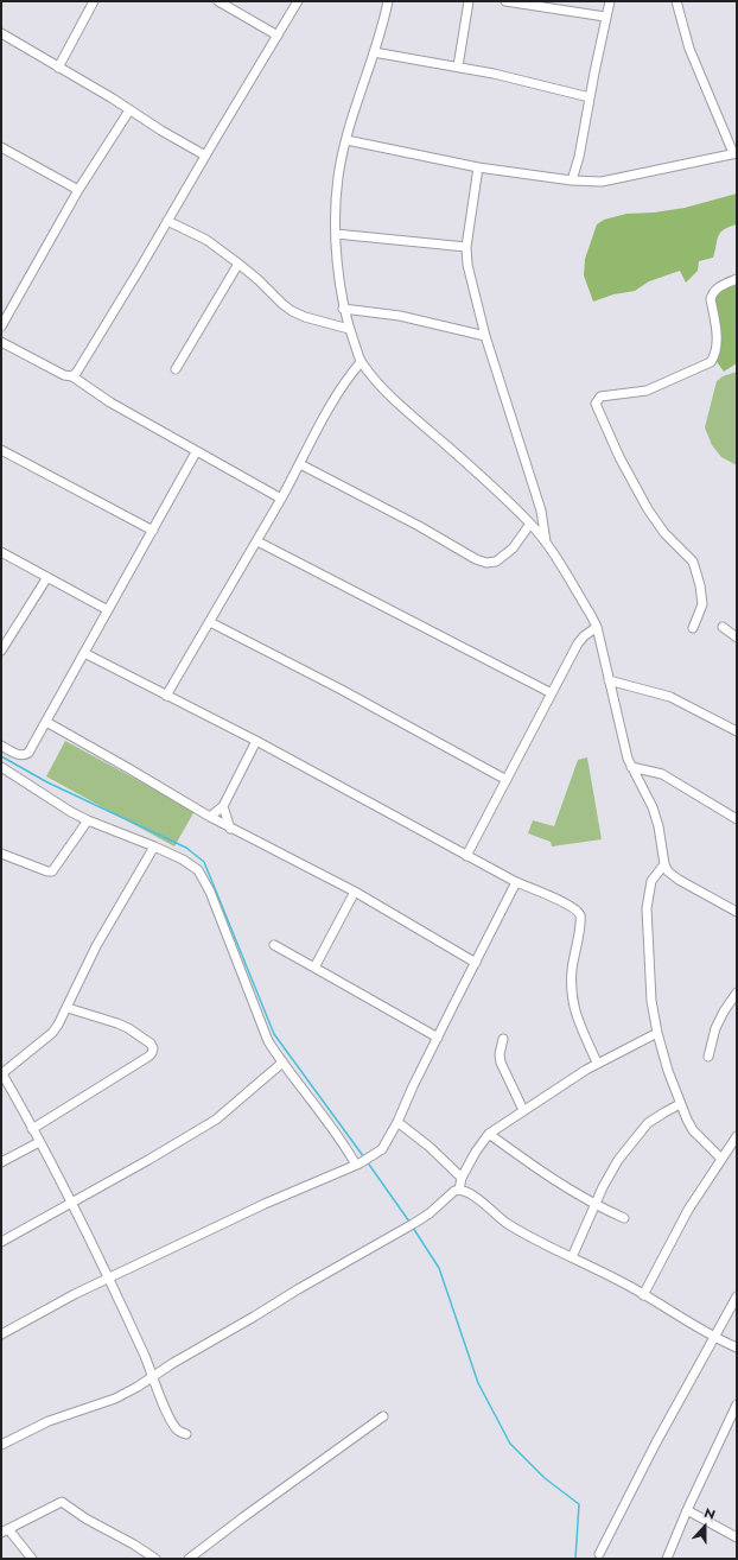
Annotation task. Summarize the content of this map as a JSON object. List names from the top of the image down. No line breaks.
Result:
{"north":"top"}
